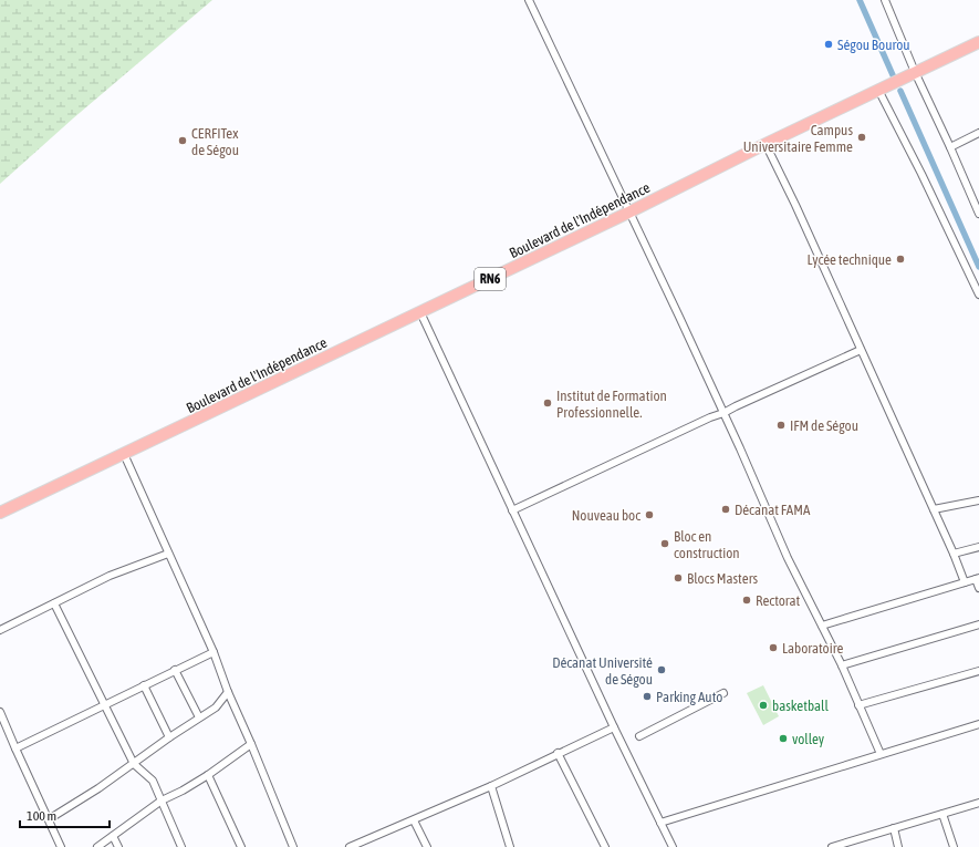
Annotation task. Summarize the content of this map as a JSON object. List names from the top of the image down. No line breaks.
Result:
{"streets":{"highway":["Boulevard de l'Indépendance","RN6"]},"places":["Ségou Bourou","Campus Universitaire Femme","CERFITex de Ségou","Lycée technique","Institut de Formation Professionnelle.","IFM de Ségou","Décanat FAMA","Nouveau boc","Bloc en construction","Blocs Masters","Rectorat","Laboratoire","Décanat Université de Ségou","Parking Auto","basketball","volley"],"scale_bar":"100 m"}
